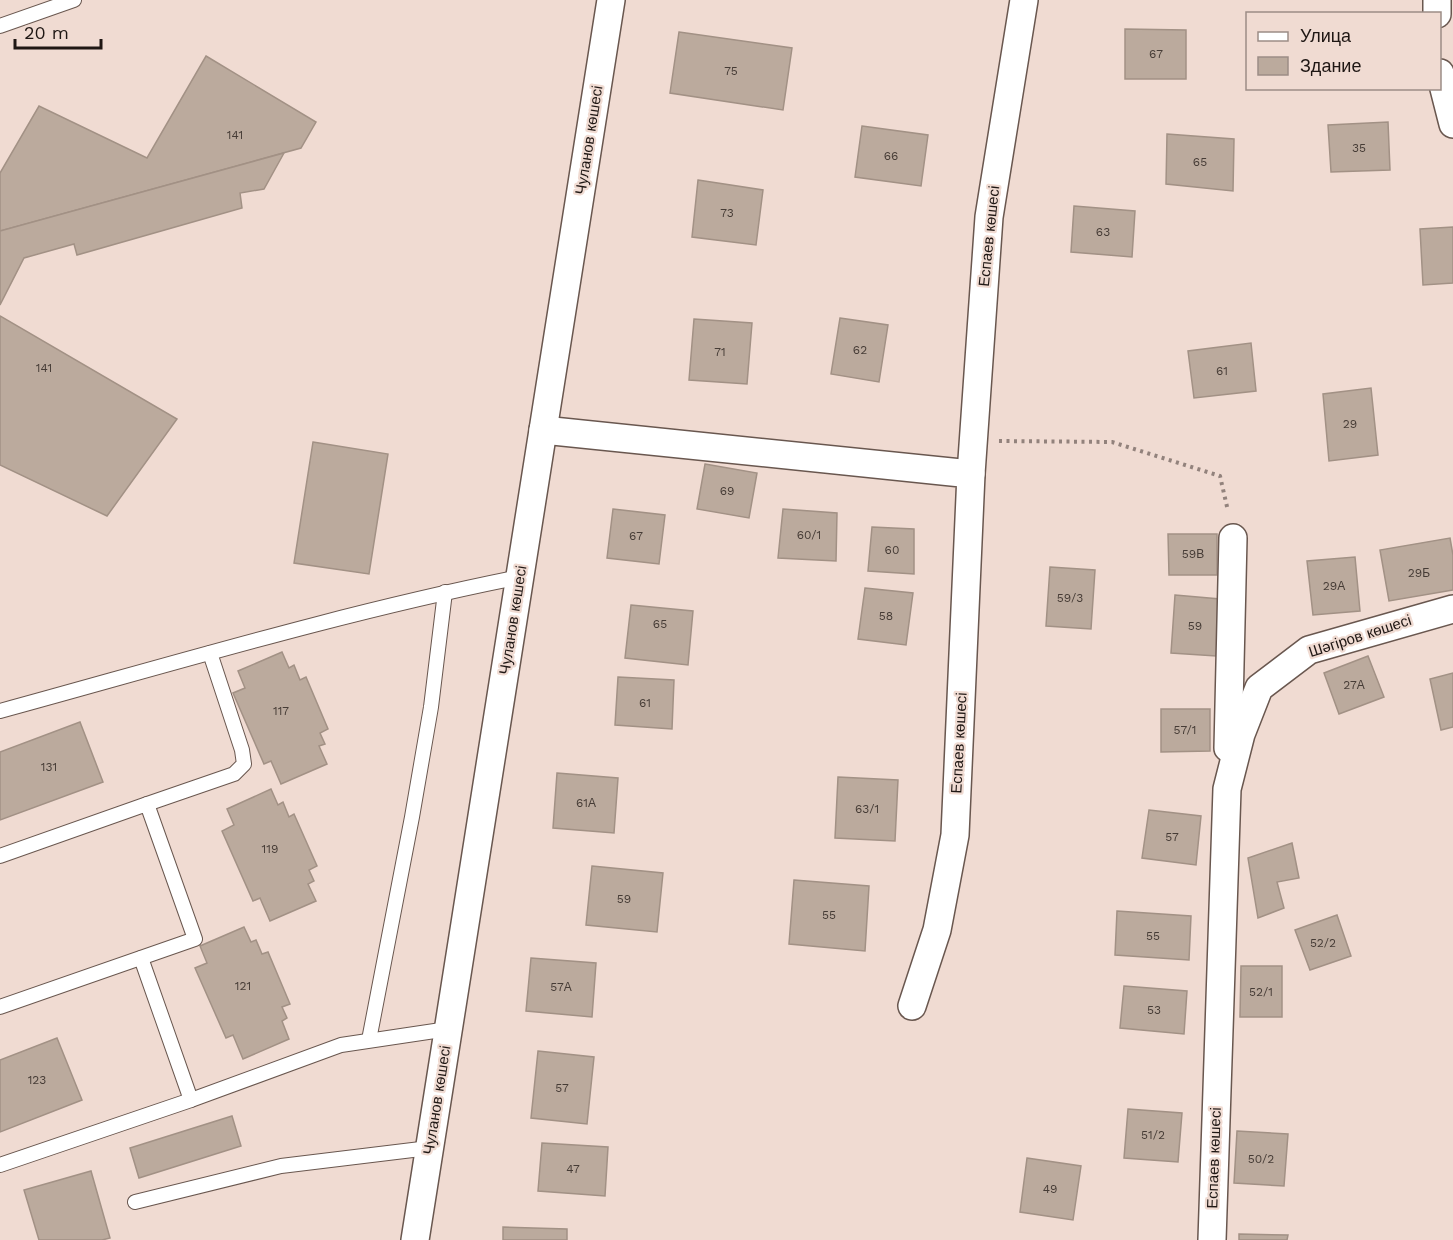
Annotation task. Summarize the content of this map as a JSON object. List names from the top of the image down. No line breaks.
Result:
{"streets":{"street":["Чуланов көшесі","Еспаев көшесі","Шәгіров көшесі"]},"crossings":[["Еспаев көшесі","Шәгіров көшесі"]],"house_numbers":["67","75","141","35","66","65","73","63","62","71","141","61","29","69","60/1","67","60","59В","29Б","29А","59/3","58","65","59","27А","61","117","57/1","131","61А","63/1","57","119","59","55","55","52/2","121","57А","52/1","53","123","57","51/2","50/2","47","49"],"legend":["Улица","Здание"],"scale_bar":"20 m"}
